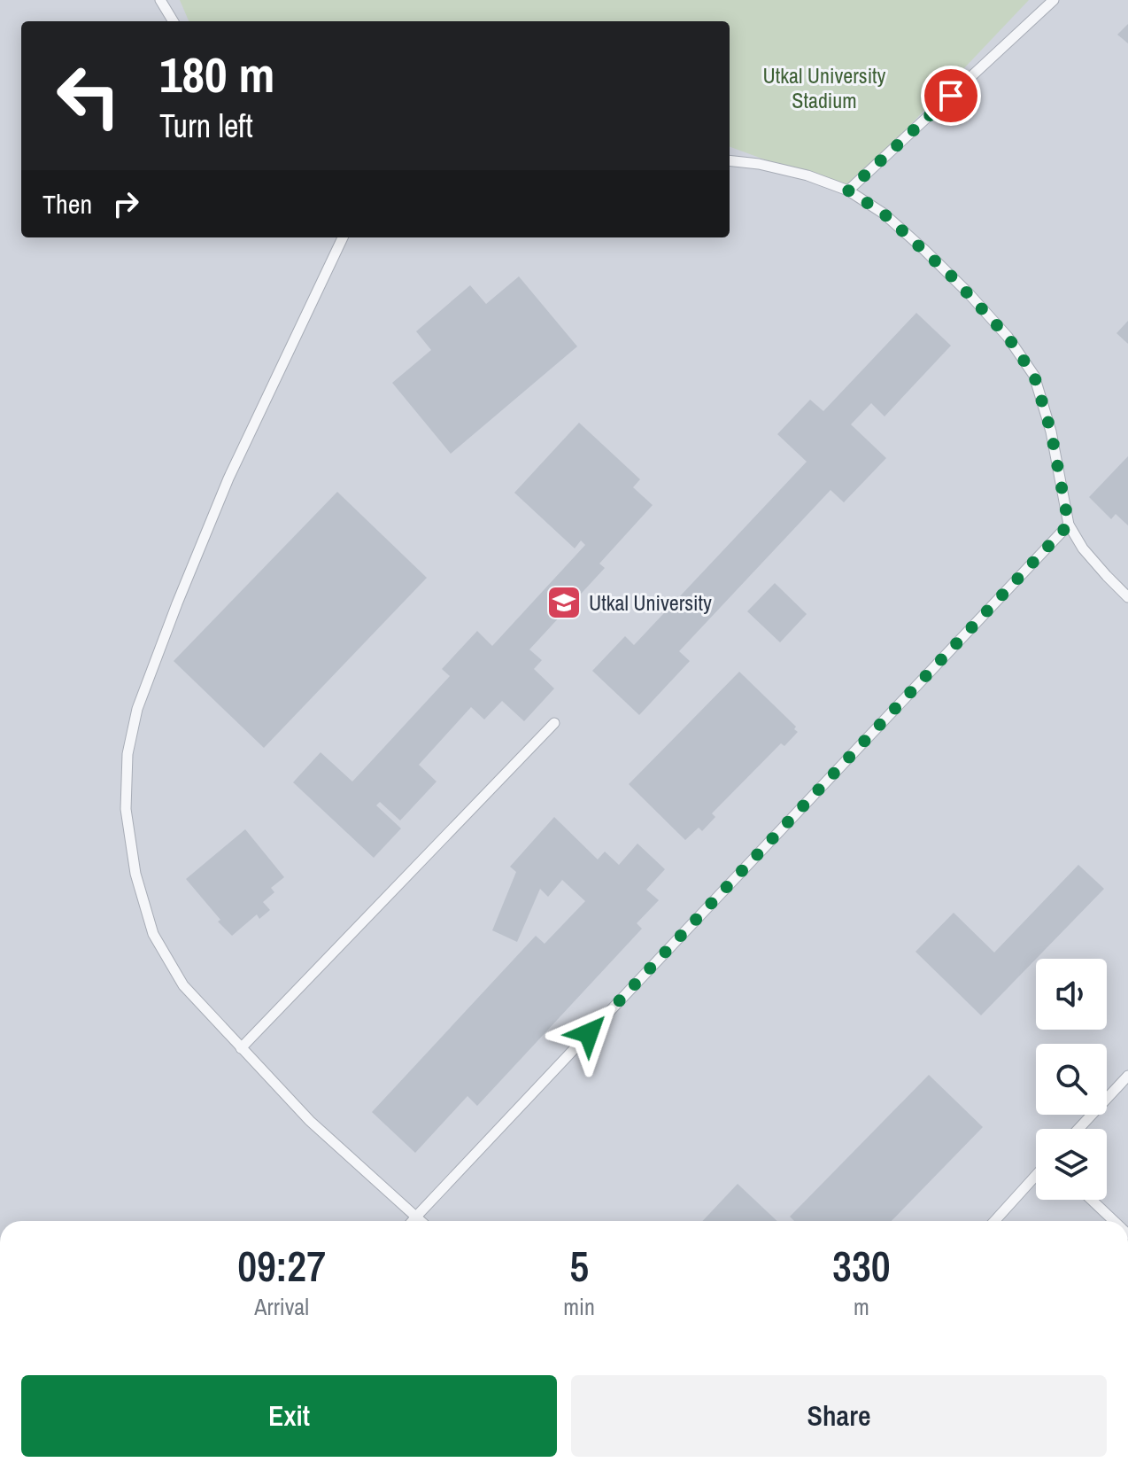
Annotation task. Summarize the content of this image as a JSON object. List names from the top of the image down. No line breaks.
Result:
{"parks":["Utkal University Stadium"],"places":{"school or university":["Utkal University"]},"page":{"turn":["180 m","Turn left"],"then":"Then","eta":["09:27","Arrival","5","min","330","m"],"buttons":["Exit","Share"]}}
